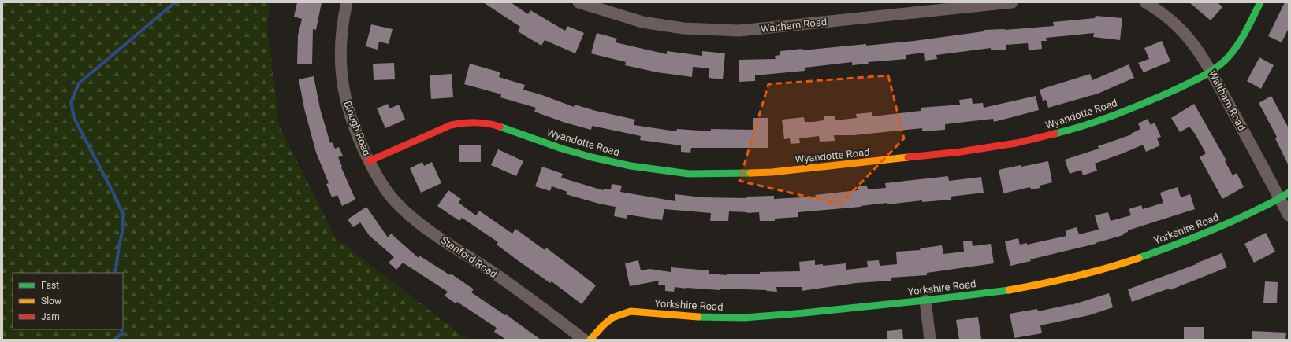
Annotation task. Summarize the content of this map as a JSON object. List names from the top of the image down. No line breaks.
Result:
{"streets":{"street":["Waltham Road","Wyandotte Road","Blough Road","Yorkshire Road","Stanford Road"]},"crossings":[["Waltham Road","Wyandotte Road"],["Waltham Road","Yorkshire Road"],["Wyandotte Road","Blough Road"],["Wyandotte Road","Stanford Road"],["Blough Road","Stanford Road"]],"legend":["Fast","Slow","Jam"]}
